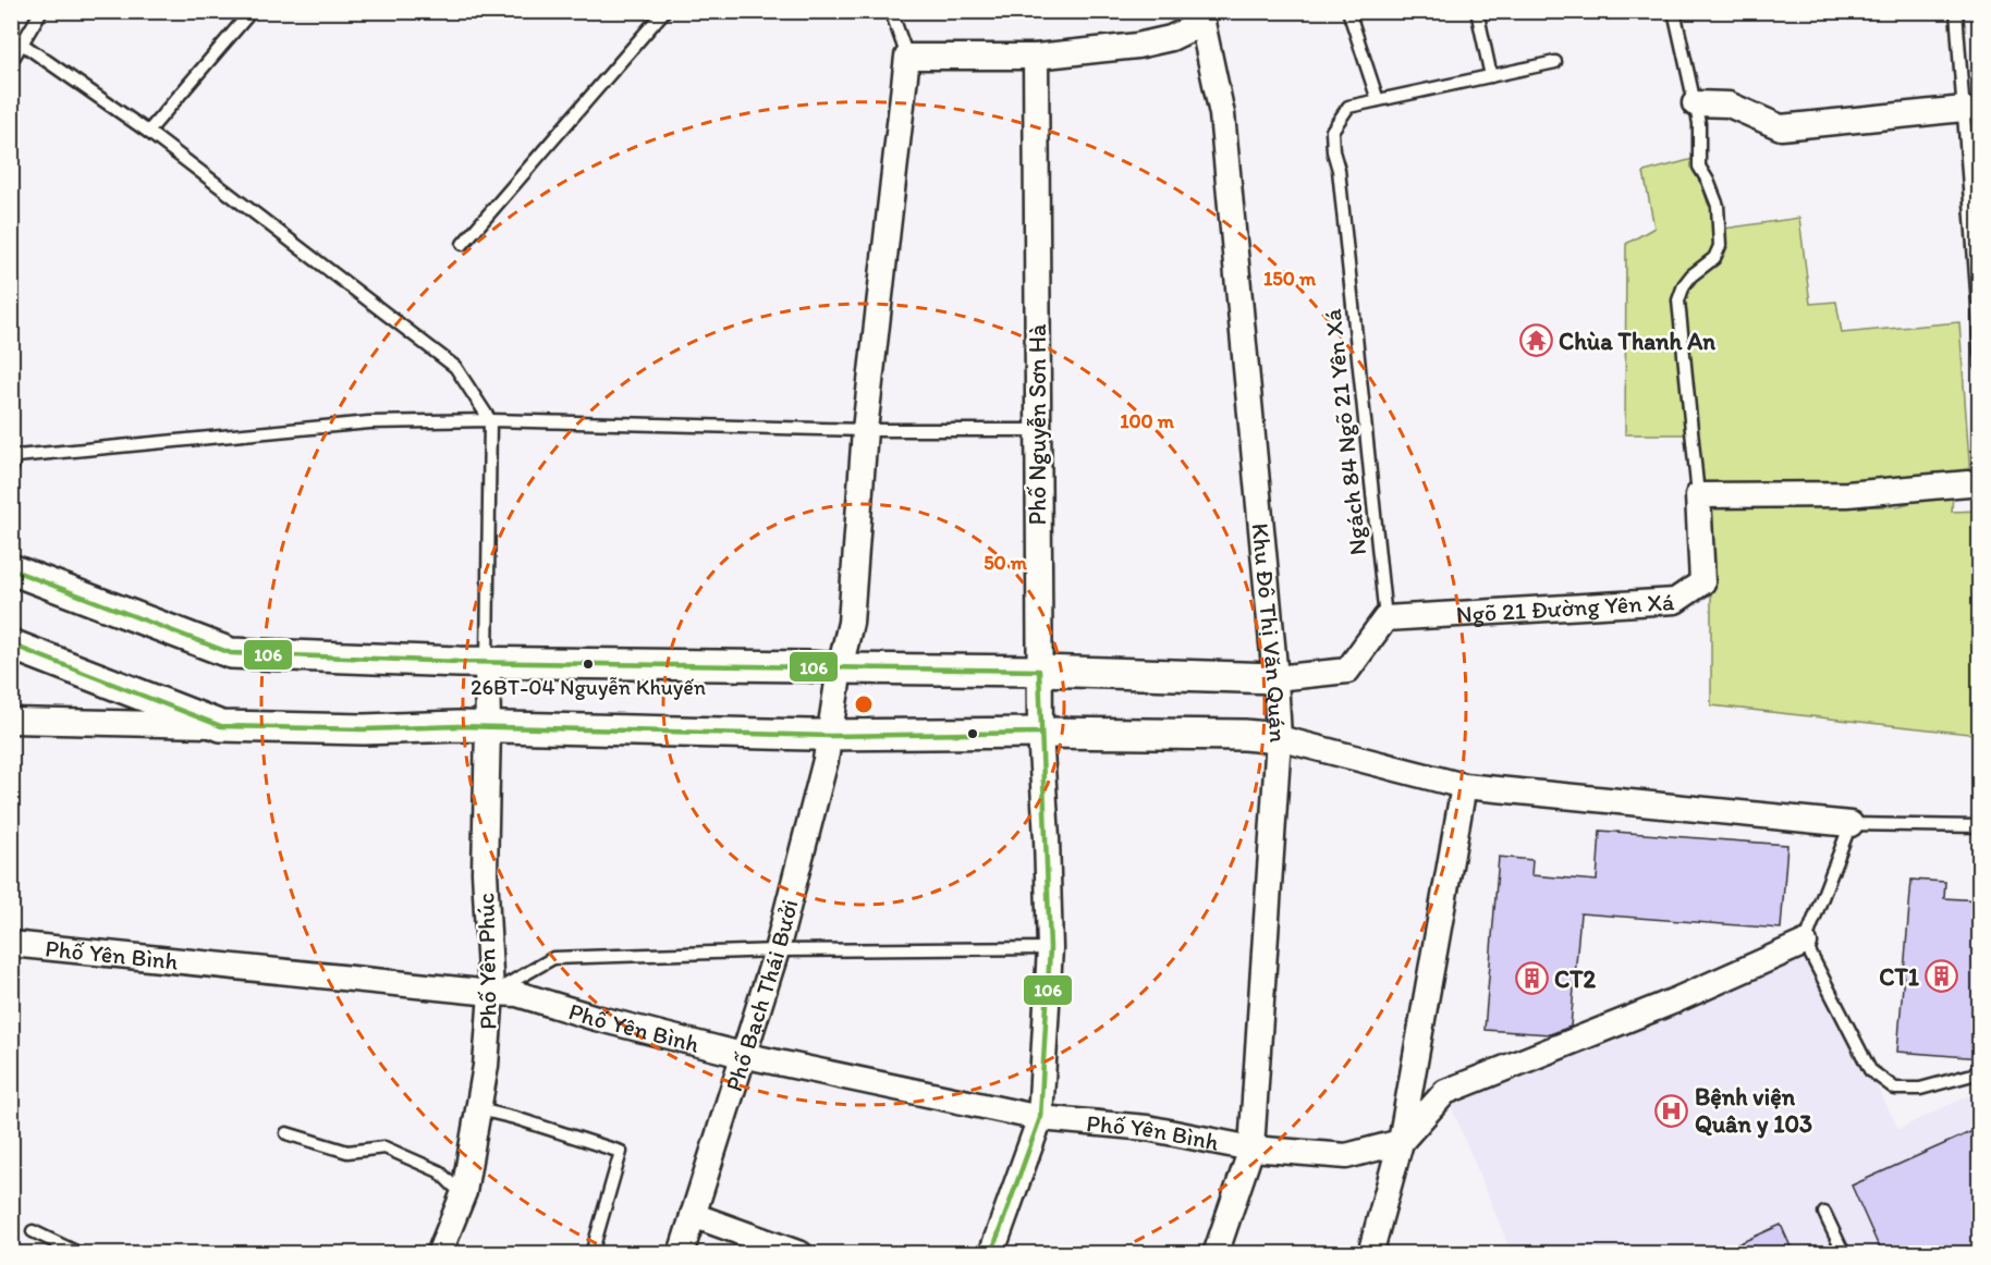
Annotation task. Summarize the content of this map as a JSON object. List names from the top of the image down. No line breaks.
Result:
{"streets":{"street":["Phố Nguyễn Sơn Hà","Ngõ 21 Đường Yên Xá","Khu Đô Thị Văn Quán","Phố Yên Bình","Phố Yên Phúc","Phố Bạch Thái Bưởi"],"lane":["Ngách 84 Ngõ 21 Yên Xá"]},"crossings":[["Phố Nguyễn Sơn Hà","Phố Yên Bình"],["Ngách 84 Ngõ 21 Yên Xá","Ngõ 21 Đường Yên Xá"],["Khu Đô Thị Văn Quán","Phố Yên Bình"],["Phố Yên Bình","Phố Yên Phúc"],["Phố Yên Bình","Phố Bạch Thái Bưởi"]],"places":{"temple":["Chùa Thanh An"],"other":["26BT-04 Nguyễn Khuyến"],"building":["CT1","CT2"],"hospital":["Bệnh viện Quân y 103"]},"lines":["transit line 106"],"rings":["150 m","100 m","50 m"]}
